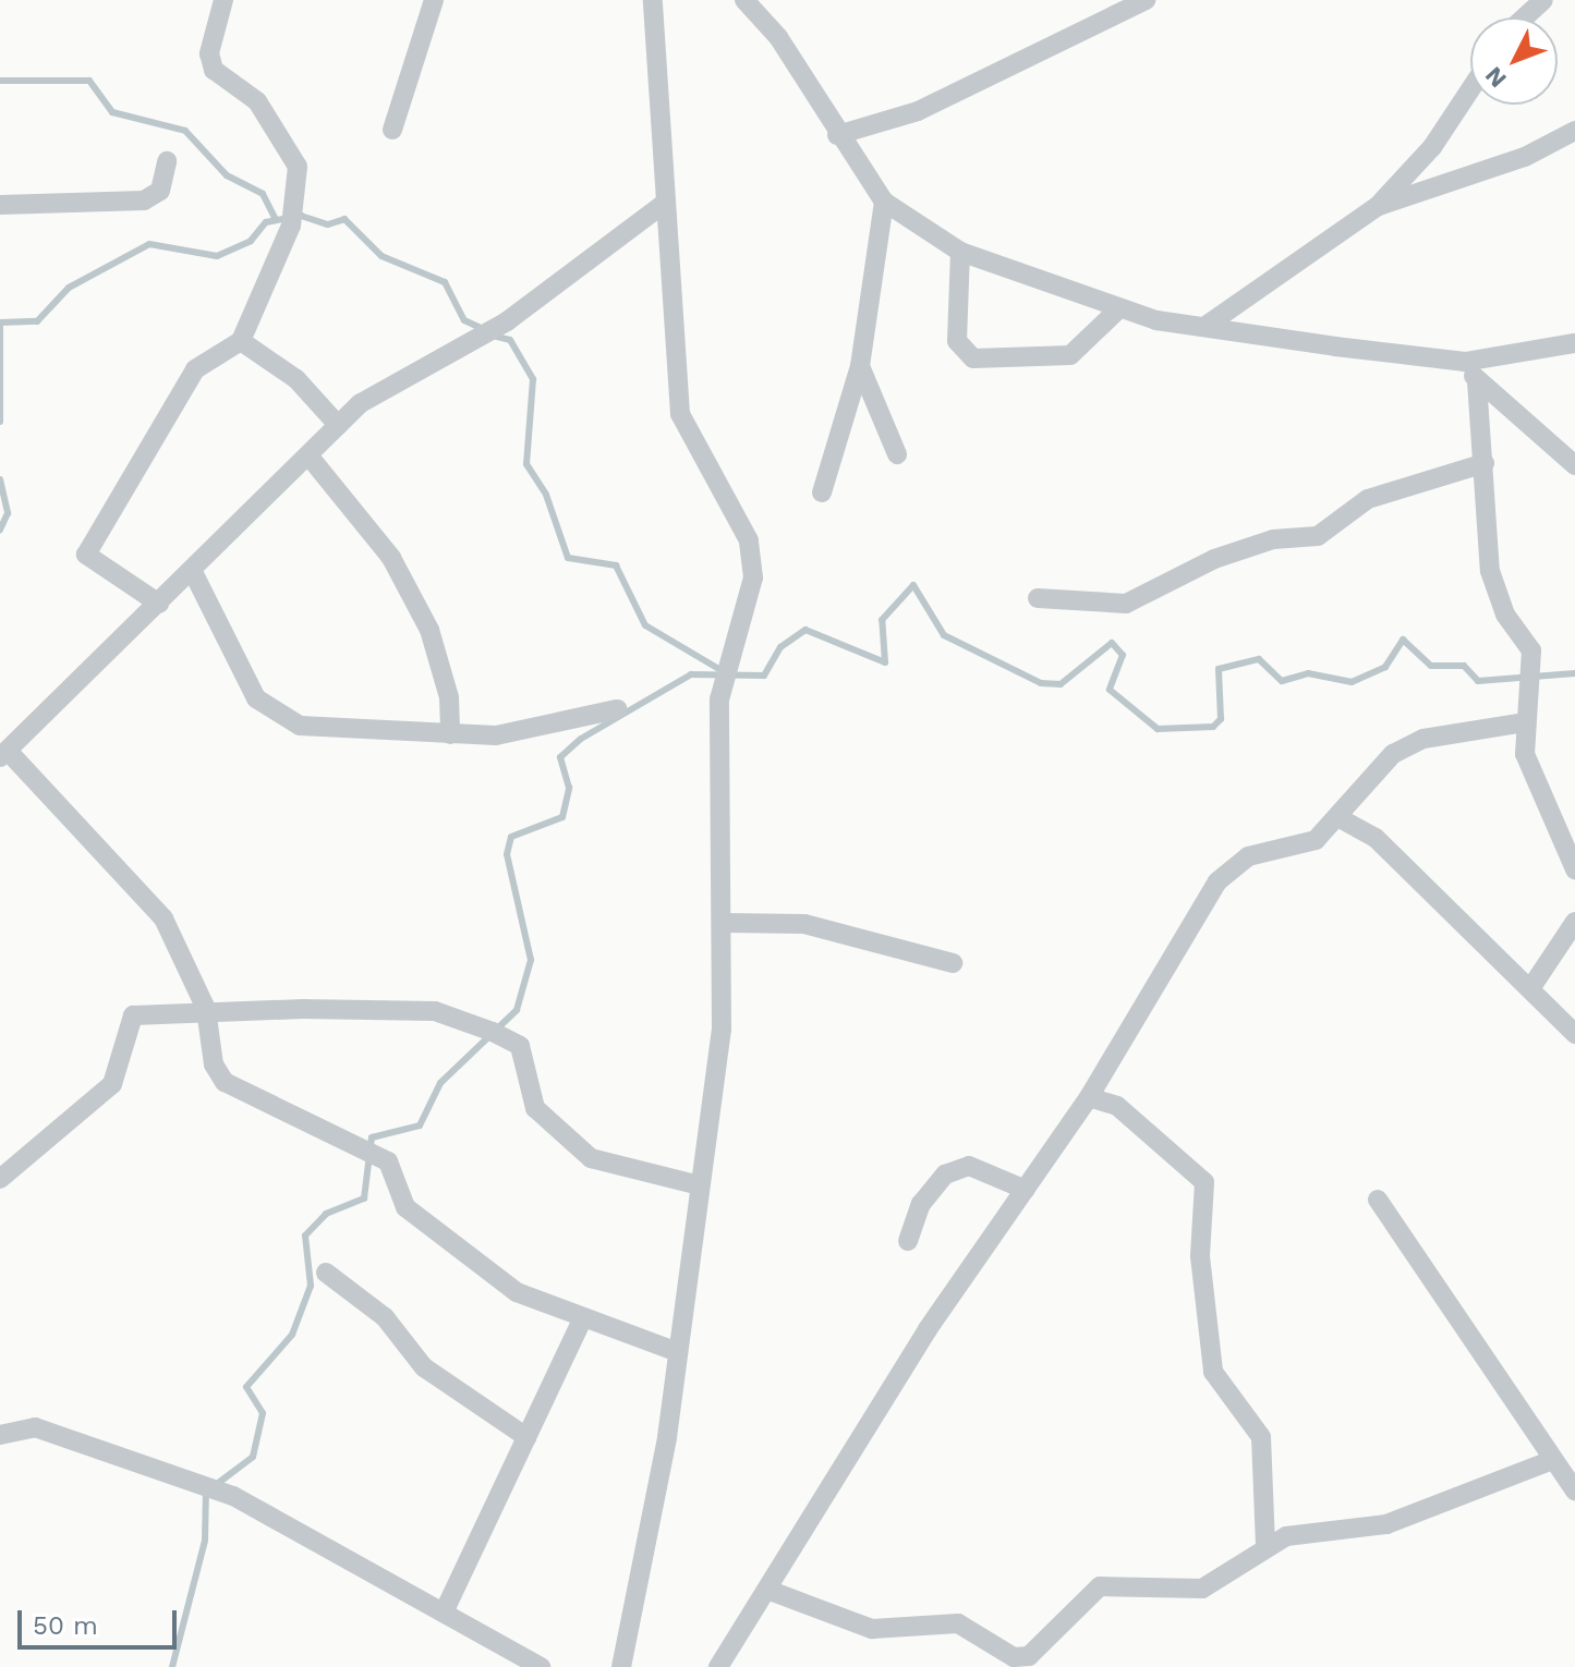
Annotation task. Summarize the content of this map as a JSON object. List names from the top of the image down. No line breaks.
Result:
{"scale_bar":"50 m","north":"bottom left"}
